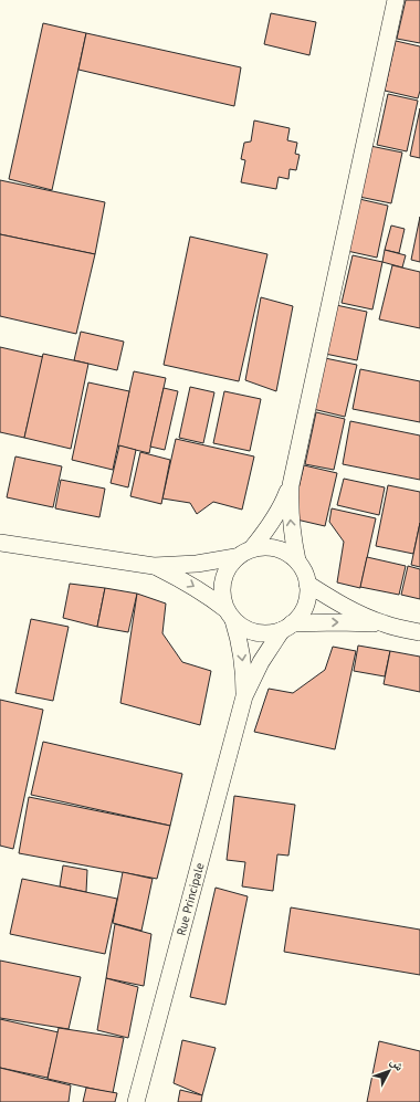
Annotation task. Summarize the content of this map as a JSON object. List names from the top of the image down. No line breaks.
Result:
{"streets":{"street":["Rue Principale"]},"north":"top right"}
